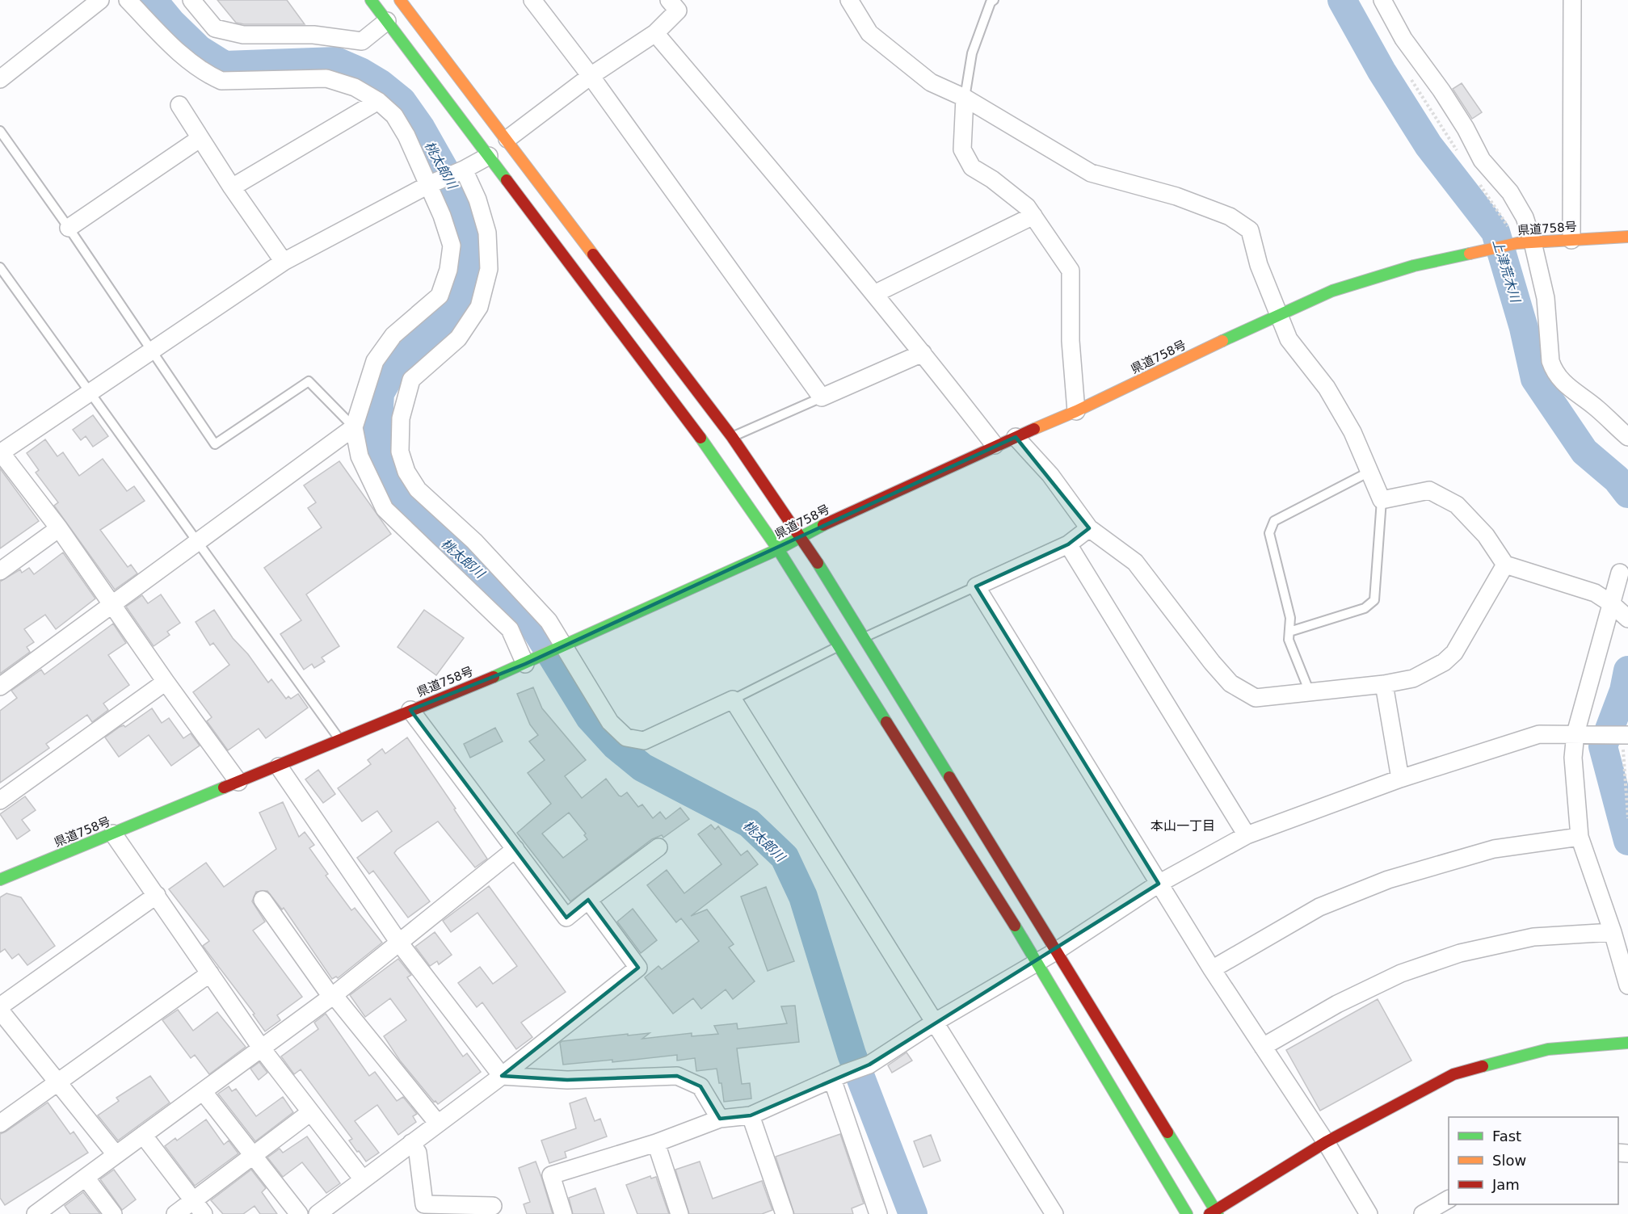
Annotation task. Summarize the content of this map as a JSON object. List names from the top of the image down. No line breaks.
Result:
{"streets":{"street":["県道758号"]},"districts":["本山一丁目"],"water":["桃太郎川","上津荒木川"],"legend":["Fast","Slow","Jam"]}
